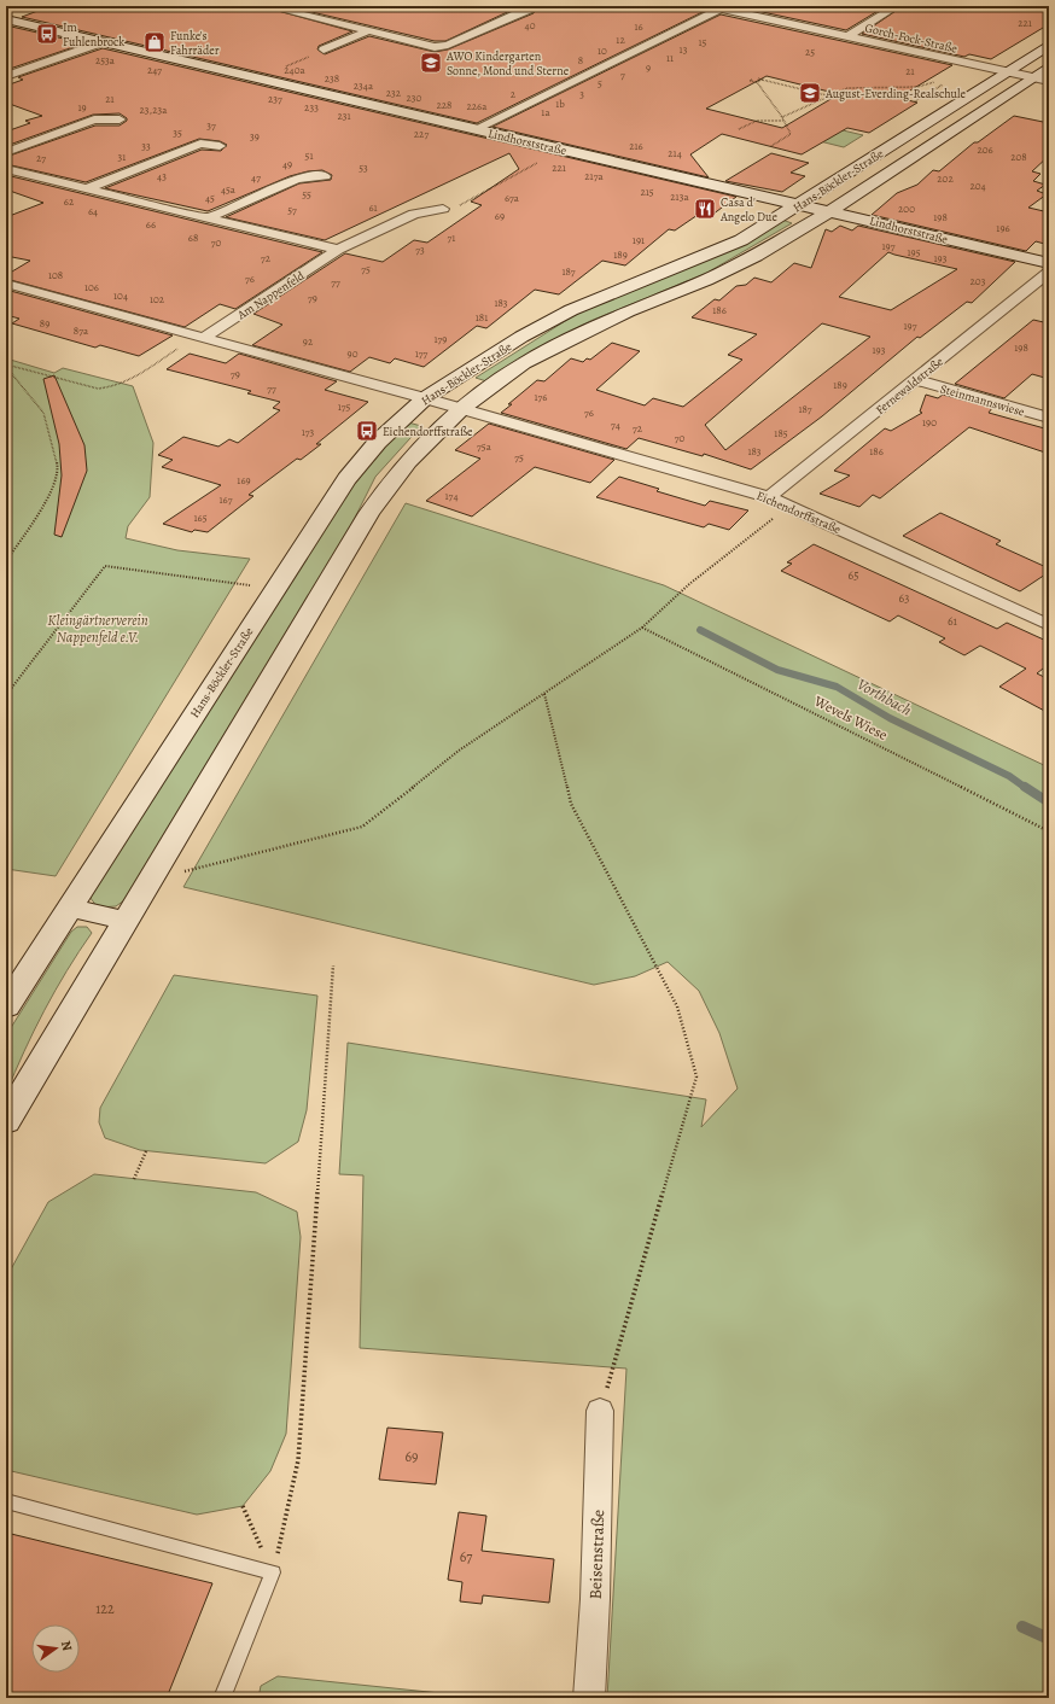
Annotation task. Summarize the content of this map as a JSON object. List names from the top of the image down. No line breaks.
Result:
{"streets":{"main road":["Lindhorststraße","Hans-Böckler-Straße"],"street":["Gorch-Fock-Straße","Am Nappenfeld","Fernewaldstraße","Steinmannswiese","Eichendorffstraße","Beisenstraße"],"path":["Wevels Wiese"]},"crossings":[["Gorch-Fock-Straße","Hans-Böckler-Straße"],["Lindhorststraße","Hans-Böckler-Straße"],["Hans-Böckler-Straße","Eichendorffstraße"],["Am Nappenfeld","Eichendorffstraße"],["Fernewaldstraße","Steinmannswiese"],["Fernewaldstraße","Eichendorffstraße"]],"water":["Vorthbach"],"parks":["Kleingärtnerverein Nappenfeld e.V."],"places":{"bus stop":["Im Fuhlenbrock","Eichendorffstraße"],"shop":["Funke's Fahrräder"],"school or university":["AWO Kindergarten Sonne, Mond und Sterne","August-Everding-Realschule"],"restaurant":["Casa d' Angelo Due"]},"house_numbers":["221","40","16","12","15","13","10","25","11","253a","8","9","247","240a","21","7","238","5","234a","232","2","3","230","21","237","1b","228","226a","19","233","23,23a","1a","231","37","35","227","39","33","216","206","214","51","31","208","27","49","53","221","43","217a","47","202","204","45a","215","55","213a","45","67a","62","61","200","57","64","69","198","66","196","68","71","191","70","197","73","195","189","72","193","75","187","108","76","203","77","106","104","79","102","183","186","181","89","197","87a","179","92","198","193","90","177","79","189","77","176","175","187","76","190","74","72","173","185","70","75a","183","186","75","169","174","167","165","65","63","61","69","67","122"],"north":"right"}
